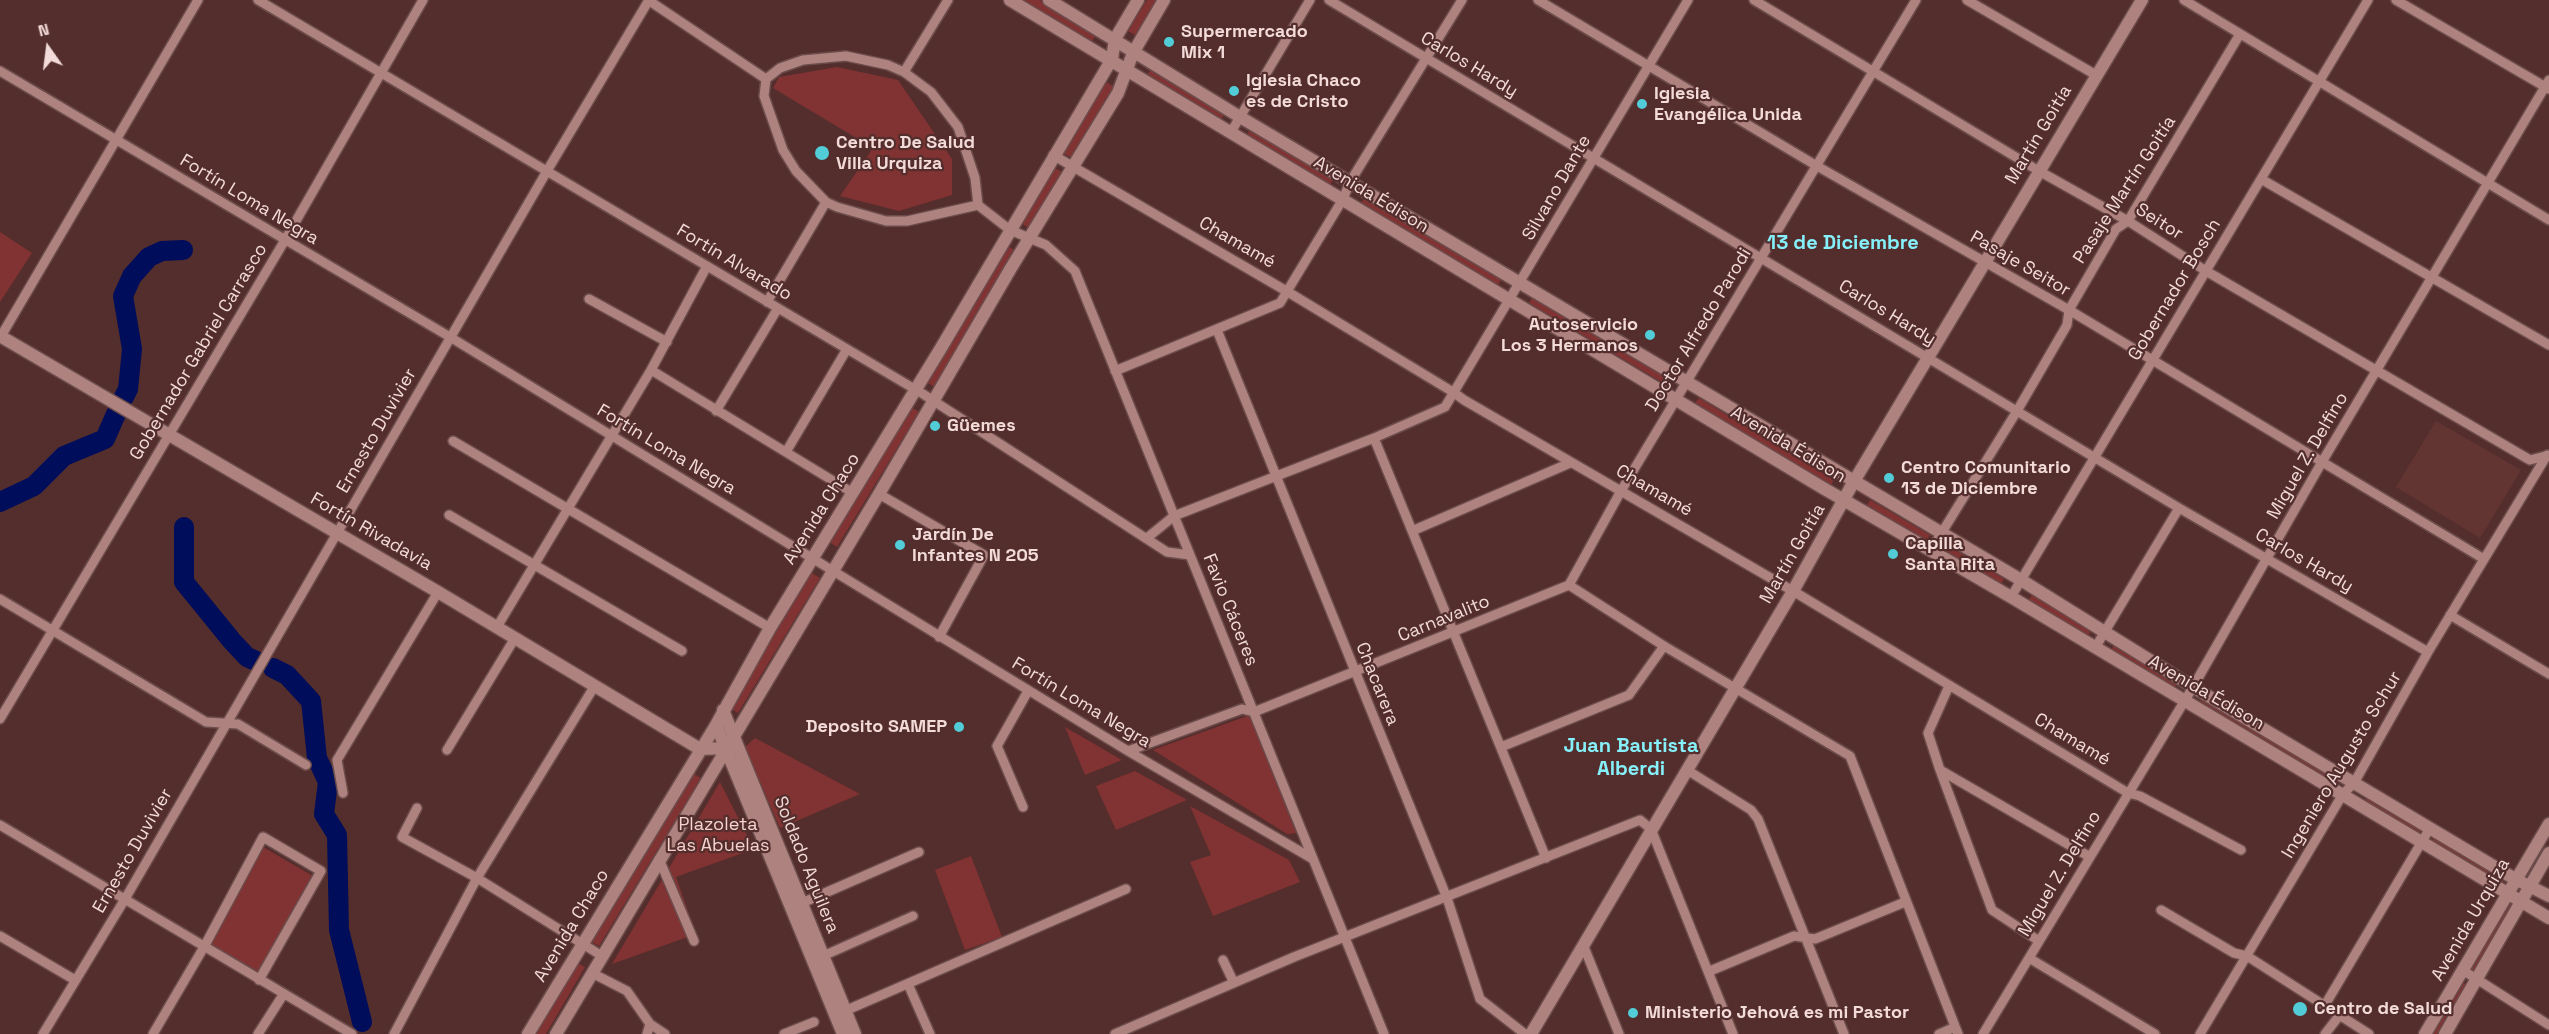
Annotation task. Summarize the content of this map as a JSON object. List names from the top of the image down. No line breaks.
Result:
{"streets":{"main road":["Martín Goitía","Avenida Édison","Avenida Chaco","Fortín Rivadavia","Soldado Aguilera","Avenida Urquiza"],"street":["Carlos Hardy","Silvano Dante","Pasaje Martín Goitía","Fortín Loma Negra","Seitor","Chamamé","Fortín Alvarado","Pasaje Seitor","Gobernador Bosch","Doctor Alfredo Parodi","Gobernador Gabriel Carrasco","Ernesto Duvivier","Miguel Z. Delfino","Favio Cáceres","Carnavalito","Chacarera","Ingeniero Augusto Schur"]},"crossings":[["Carlos Hardy","Martín Goitía"],["Carlos Hardy","Silvano Dante"],["Carlos Hardy","Pasaje Martín Goitía"],["Carlos Hardy","Gobernador Bosch"],["Carlos Hardy","Doctor Alfredo Parodi"],["Carlos Hardy","Miguel Z. Delfino"],["Carlos Hardy","Ingeniero Augusto Schur"],["Martín Goitía","Avenida Édison"],["Martín Goitía","Seitor"],["Martín Goitía","Chamamé"],["Martín Goitía","Pasaje Seitor"],["Silvano Dante","Avenida Édison"],["Silvano Dante","Chamamé"],["Silvano Dante","Fortín Alvarado"],["Silvano Dante","Pasaje Seitor"],["Silvano Dante","Favio Cáceres"],["Silvano Dante","Chacarera"],["Pasaje Martín Goitía","Avenida Édison"],["Pasaje Martín Goitía","Seitor"],["Pasaje Martín Goitía","Pasaje Seitor"],["Avenida Édison","Gobernador Bosch"],["Avenida Édison","Doctor Alfredo Parodi"],["Avenida Édison","Miguel Z. Delfino"],["Avenida Édison","Avenida Chaco"],["Avenida Édison","Ingeniero Augusto Schur"],["Avenida Édison","Avenida Urquiza"],["Fortín Loma Negra","Gobernador Gabriel Carrasco"],["Fortín Loma Negra","Ernesto Duvivier"],["Fortín Loma Negra","Avenida Chaco"],["Fortín Loma Negra","Favio Cáceres"],["Fortín Loma Negra","Carnavalito"],["Seitor","Gobernador Bosch"],["Seitor","Doctor Alfredo Parodi"],["Seitor","Miguel Z. Delfino"],["Seitor","Ingeniero Augusto Schur"],["Chamamé","Doctor Alfredo Parodi"],["Chamamé","Miguel Z. Delfino"],["Chamamé","Avenida Chaco"],["Fortín Alvarado","Gobernador Gabriel Carrasco"],["Fortín Alvarado","Ernesto Duvivier"],["Fortín Alvarado","Avenida Chaco"],["Fortín Alvarado","Favio Cáceres"],["Pasaje Seitor","Gobernador Bosch"],["Pasaje Seitor","Doctor Alfredo Parodi"],["Pasaje Seitor","Miguel Z. Delfino"],["Pasaje Seitor","Ingeniero Augusto Schur"],["Doctor Alfredo Parodi","Carnavalito"],["Gobernador Gabriel Carrasco","Fortín Rivadavia"],["Ernesto Duvivier","Fortín Rivadavia"],["Avenida Chaco","Fortín Rivadavia"],["Avenida Chaco","Favio Cáceres"],["Avenida Chaco","Soldado Aguilera"],["Favio Cáceres","Carnavalito"],["Carnavalito","Chacarera"]],"districts":["13 de Diciembre","Juan Bautista Alberdi"],"parks":["Plazoleta Las Abuelas"],"places":["Supermercado Mix 1","Iglesia Chaco es de Cristo","Iglesia Evangélica Unida","Centro De Salud Villa Urquiza","Autoservicio Los 3 Hermanos","Güemes","Centro Comunitario 13 de Diciembre","Jardín De Infantes N 205","Capilla Santa Rita","Deposito SAMEP","Centro de Salud","Ministerio Jehová es mi Pastor"],"north":"top"}
